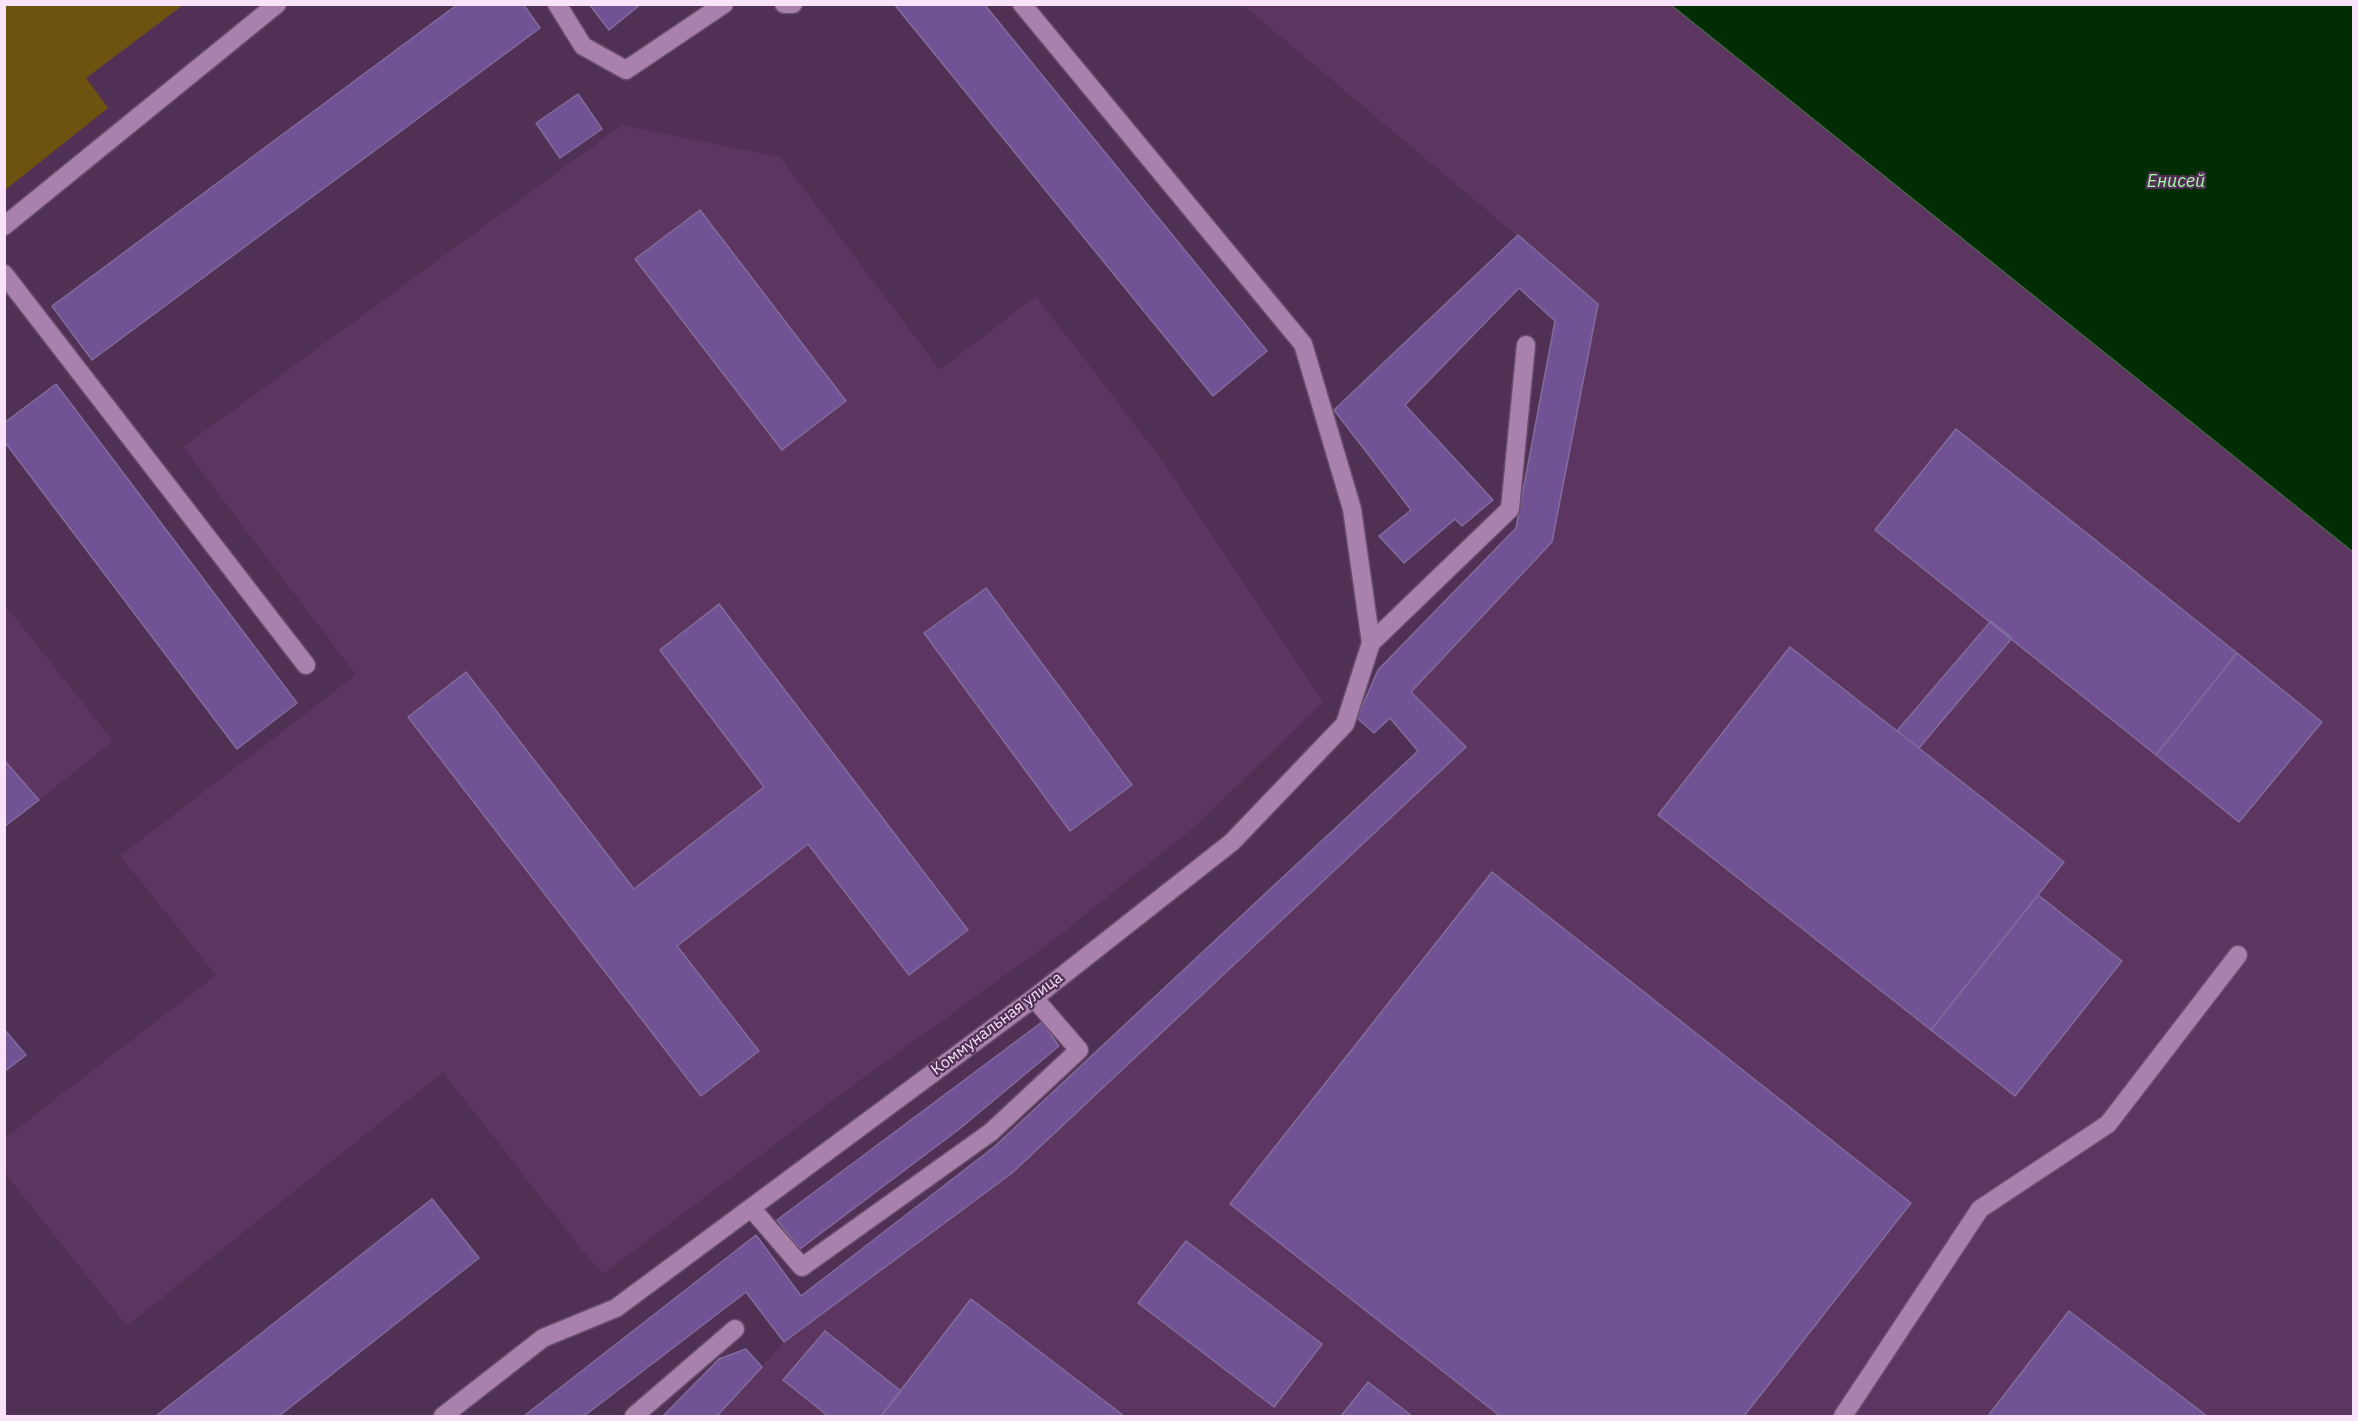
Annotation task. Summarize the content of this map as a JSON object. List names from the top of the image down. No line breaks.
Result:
{"streets":{"street":["Коммунальная улица"]},"water":["Енисей"]}
